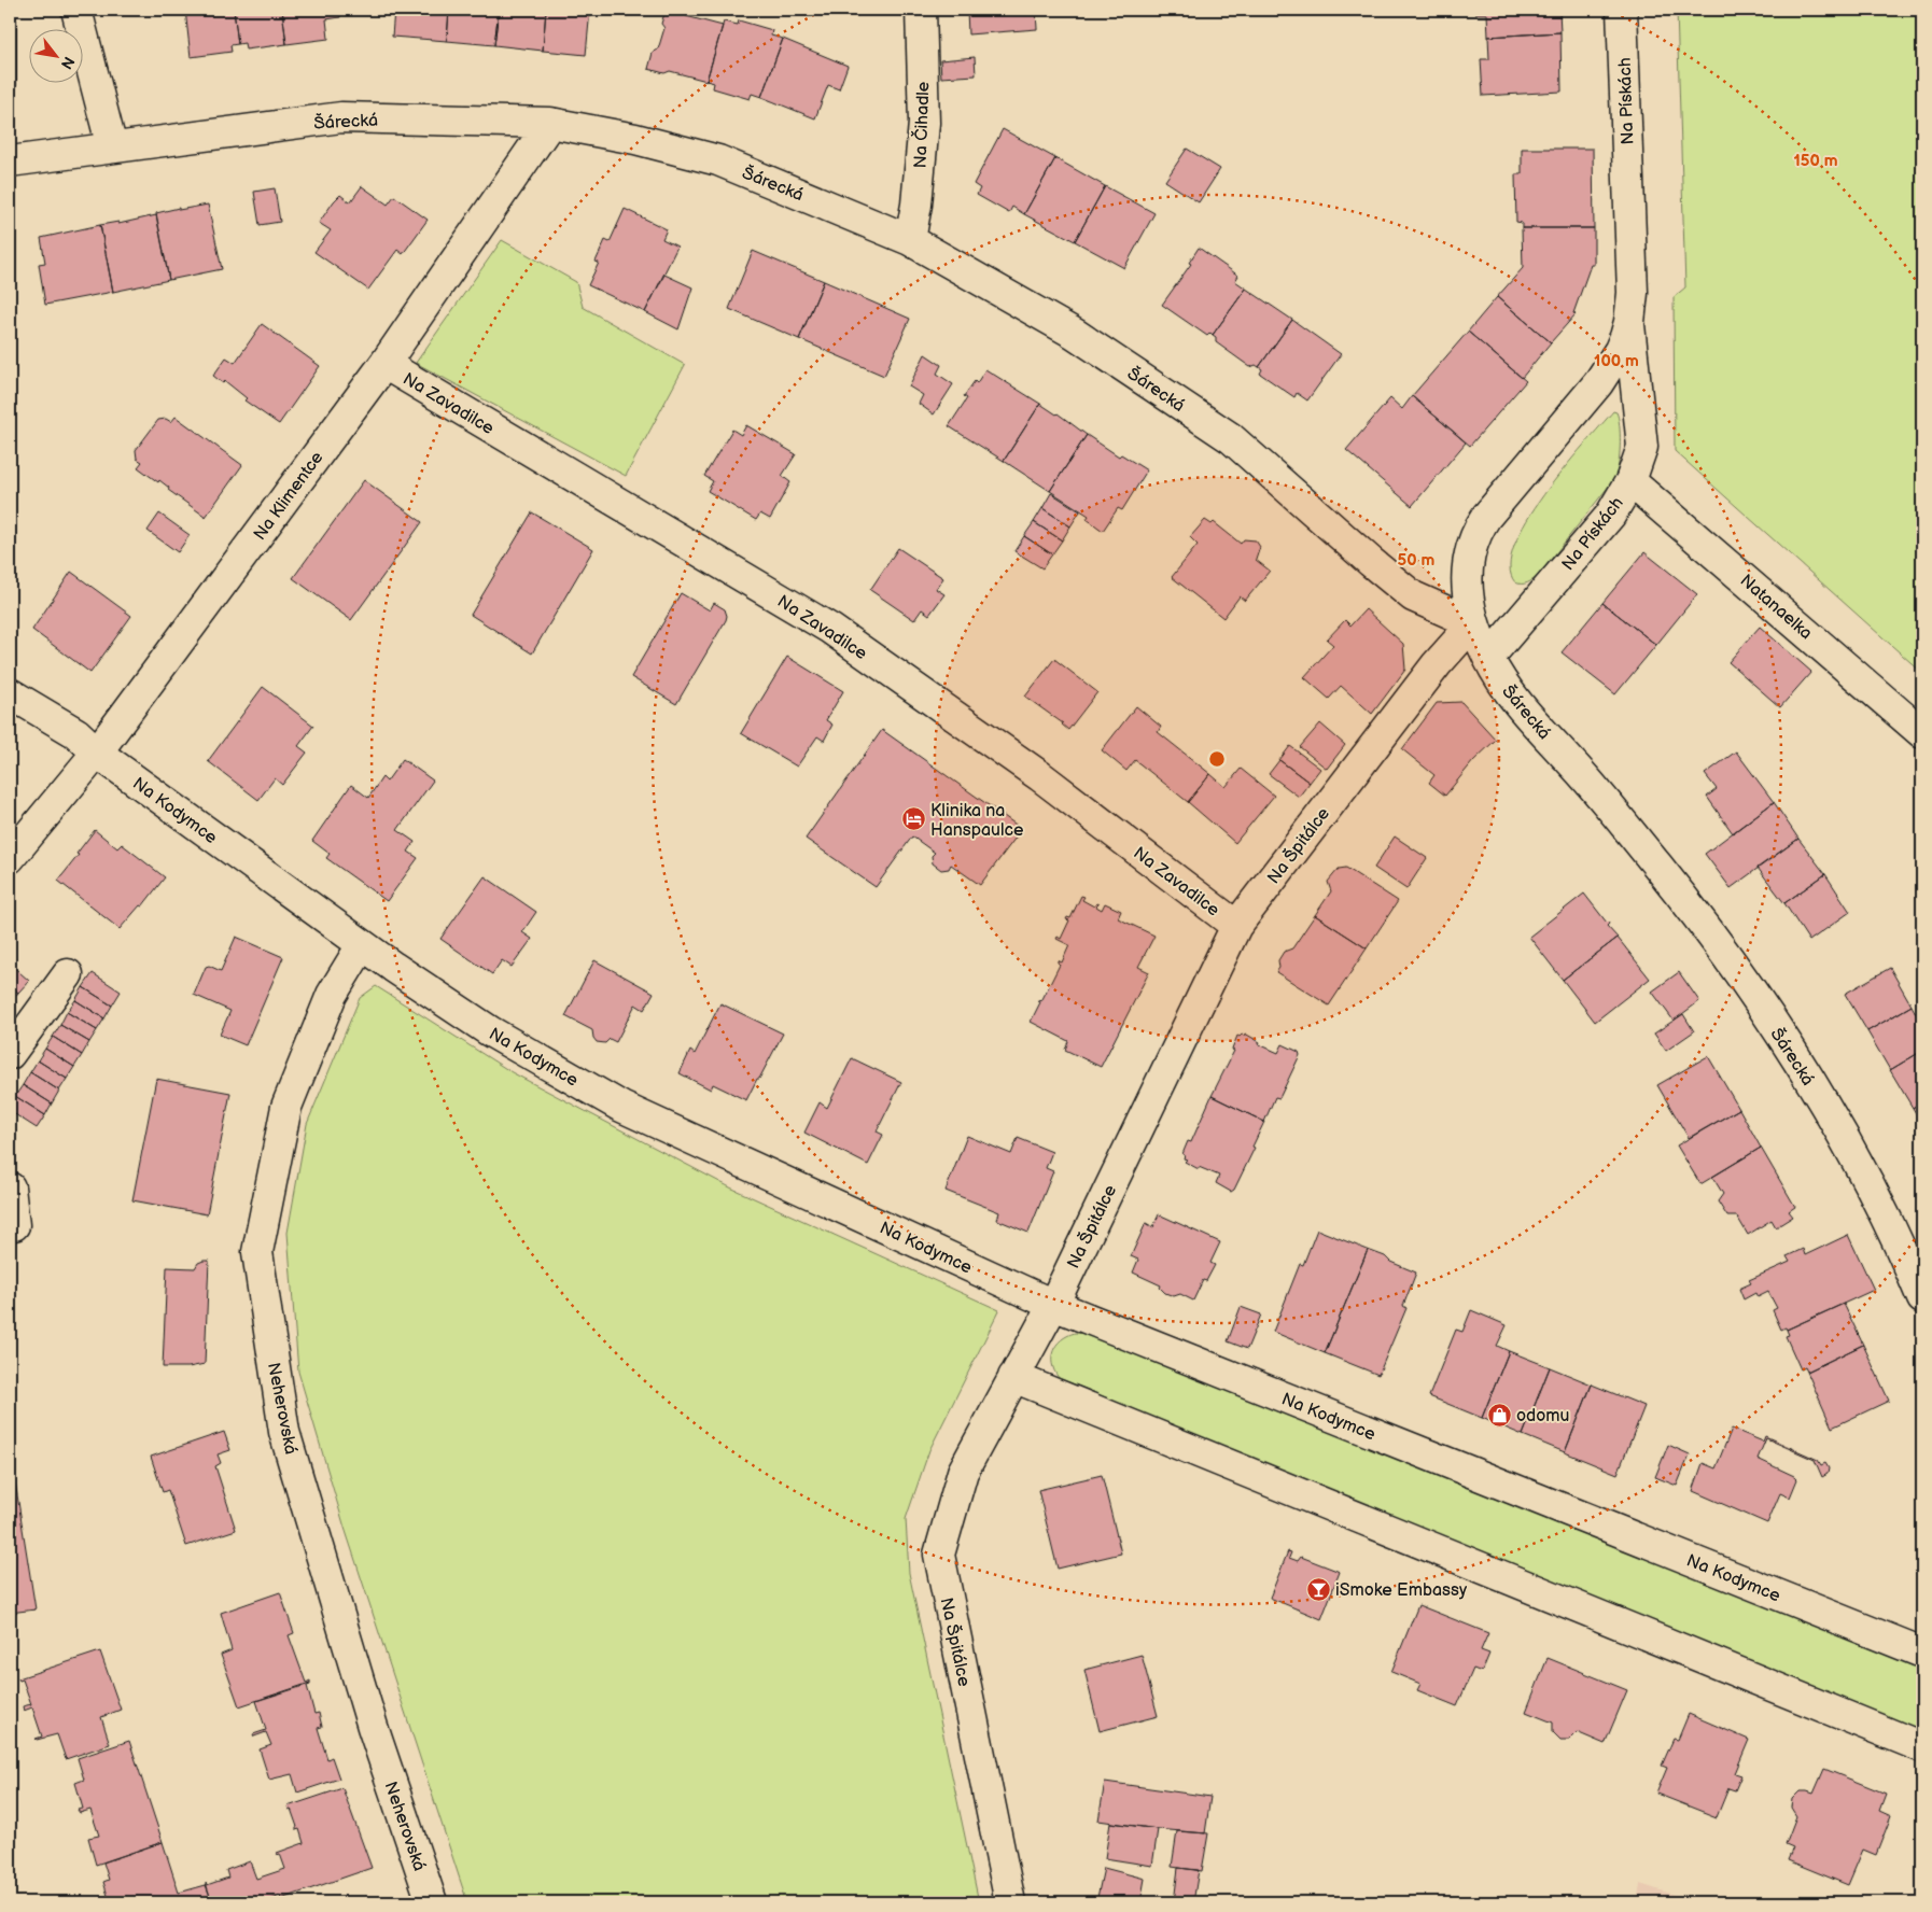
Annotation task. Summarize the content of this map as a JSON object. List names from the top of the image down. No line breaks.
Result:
{"streets":{"street":["Na Pískách","Šárecká","Na Čihadle","Na Zavadilce","Na Klimentce","Natanaelka","Na Kodymce","Na Špitálce","Neherovská"]},"crossings":[["Na Pískách","Šárecká"],["Na Pískách","Natanaelka"],["Na Pískách","Na Špitálce"],["Šárecká","Na Čihadle"],["Šárecká","Na Klimentce"],["Šárecká","Na Špitálce"],["Na Zavadilce","Na Klimentce"],["Na Zavadilce","Na Špitálce"],["Na Klimentce","Na Kodymce"],["Na Kodymce","Na Špitálce"],["Na Kodymce","Neherovská"]],"places":{"hotel":["Klinika na Hanspaulce"],"shop":["odomu"],"bar":["iSmoke Embassy"]},"north":"bottom right","rings":["150 m","100 m","50 m"]}
